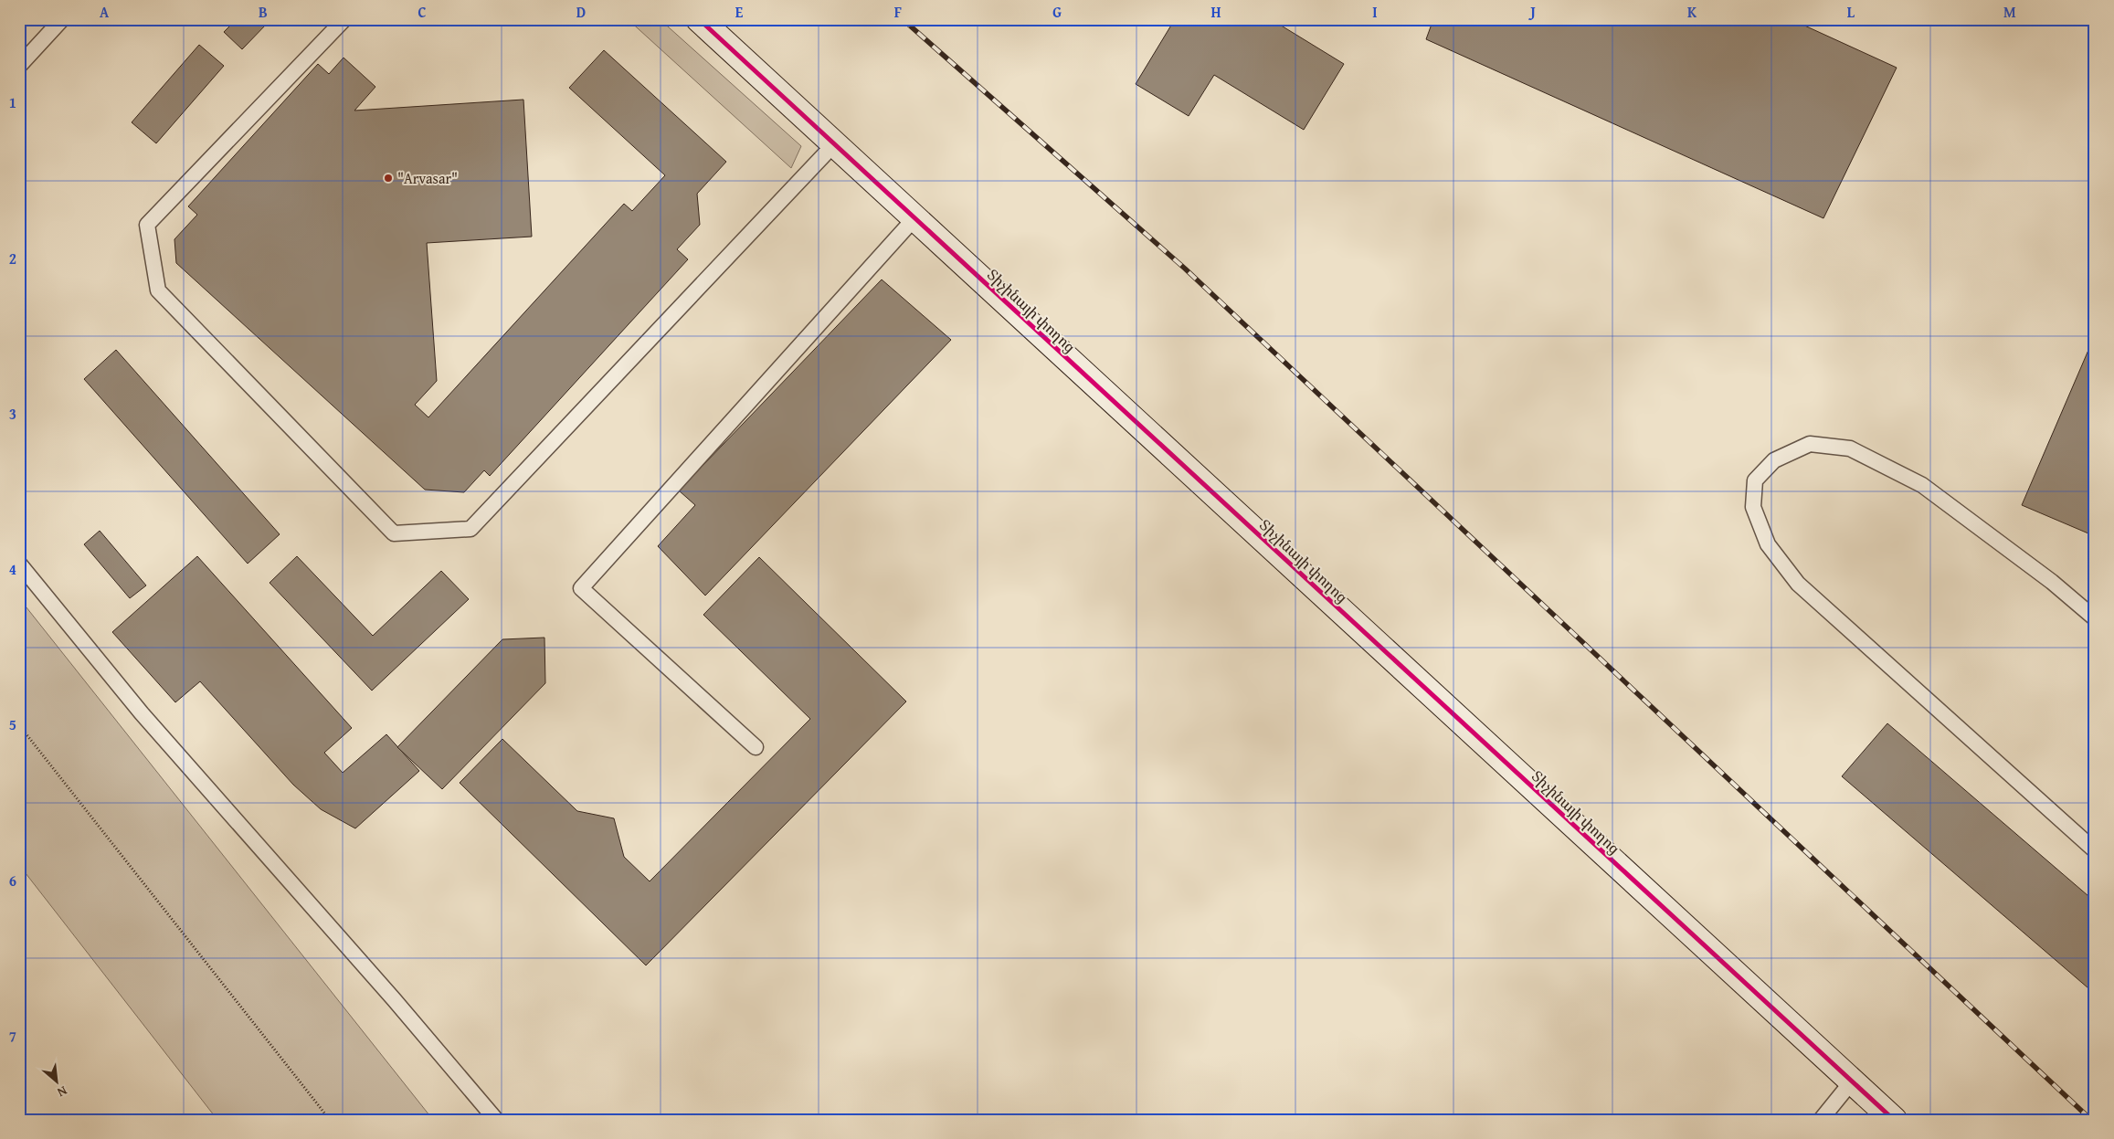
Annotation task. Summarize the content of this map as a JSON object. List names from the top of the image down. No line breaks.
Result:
{"streets":{"street":["Տիչինայի փողոց"]},"places":["\"Arvasar\""],"north":"bottom right","grid":{"columns":["A","B","C","D","E","F","G","H","I","J","K","L","M"],"rows":["1","2","3","4","5","6","7"]}}
